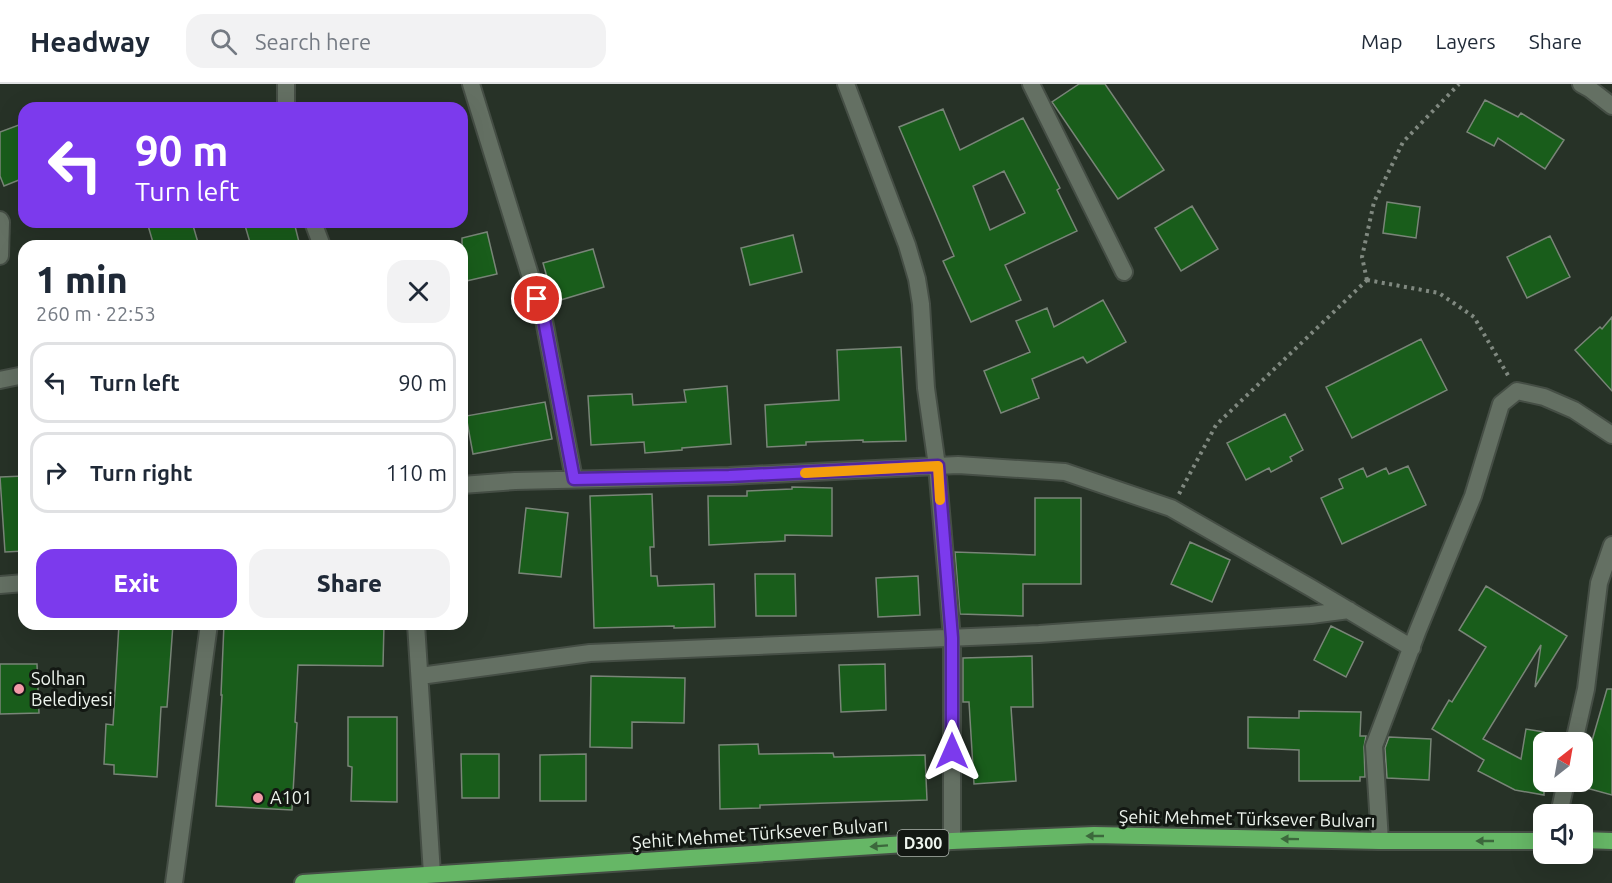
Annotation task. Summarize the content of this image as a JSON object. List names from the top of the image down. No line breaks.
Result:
{"streets":{"highway":["Şehit Mehmet Türksever Bulvarı","D300"]},"one_way":["Şehit Mehmet Türksever Bulvarı"],"places":["Solhan Belediyesi","A101"],"north":"top right","page":{"header":"Headway","search":"Search here","nav":["Map","Layers","Share"],"turn":["90 m","Turn left"],"heading":["1 min","260 m · 22:53"],"list":[{"name":"Turn left","value":"90 m"},{"name":"Turn right","value":"110 m"}],"buttons":["Exit","Share"]}}
